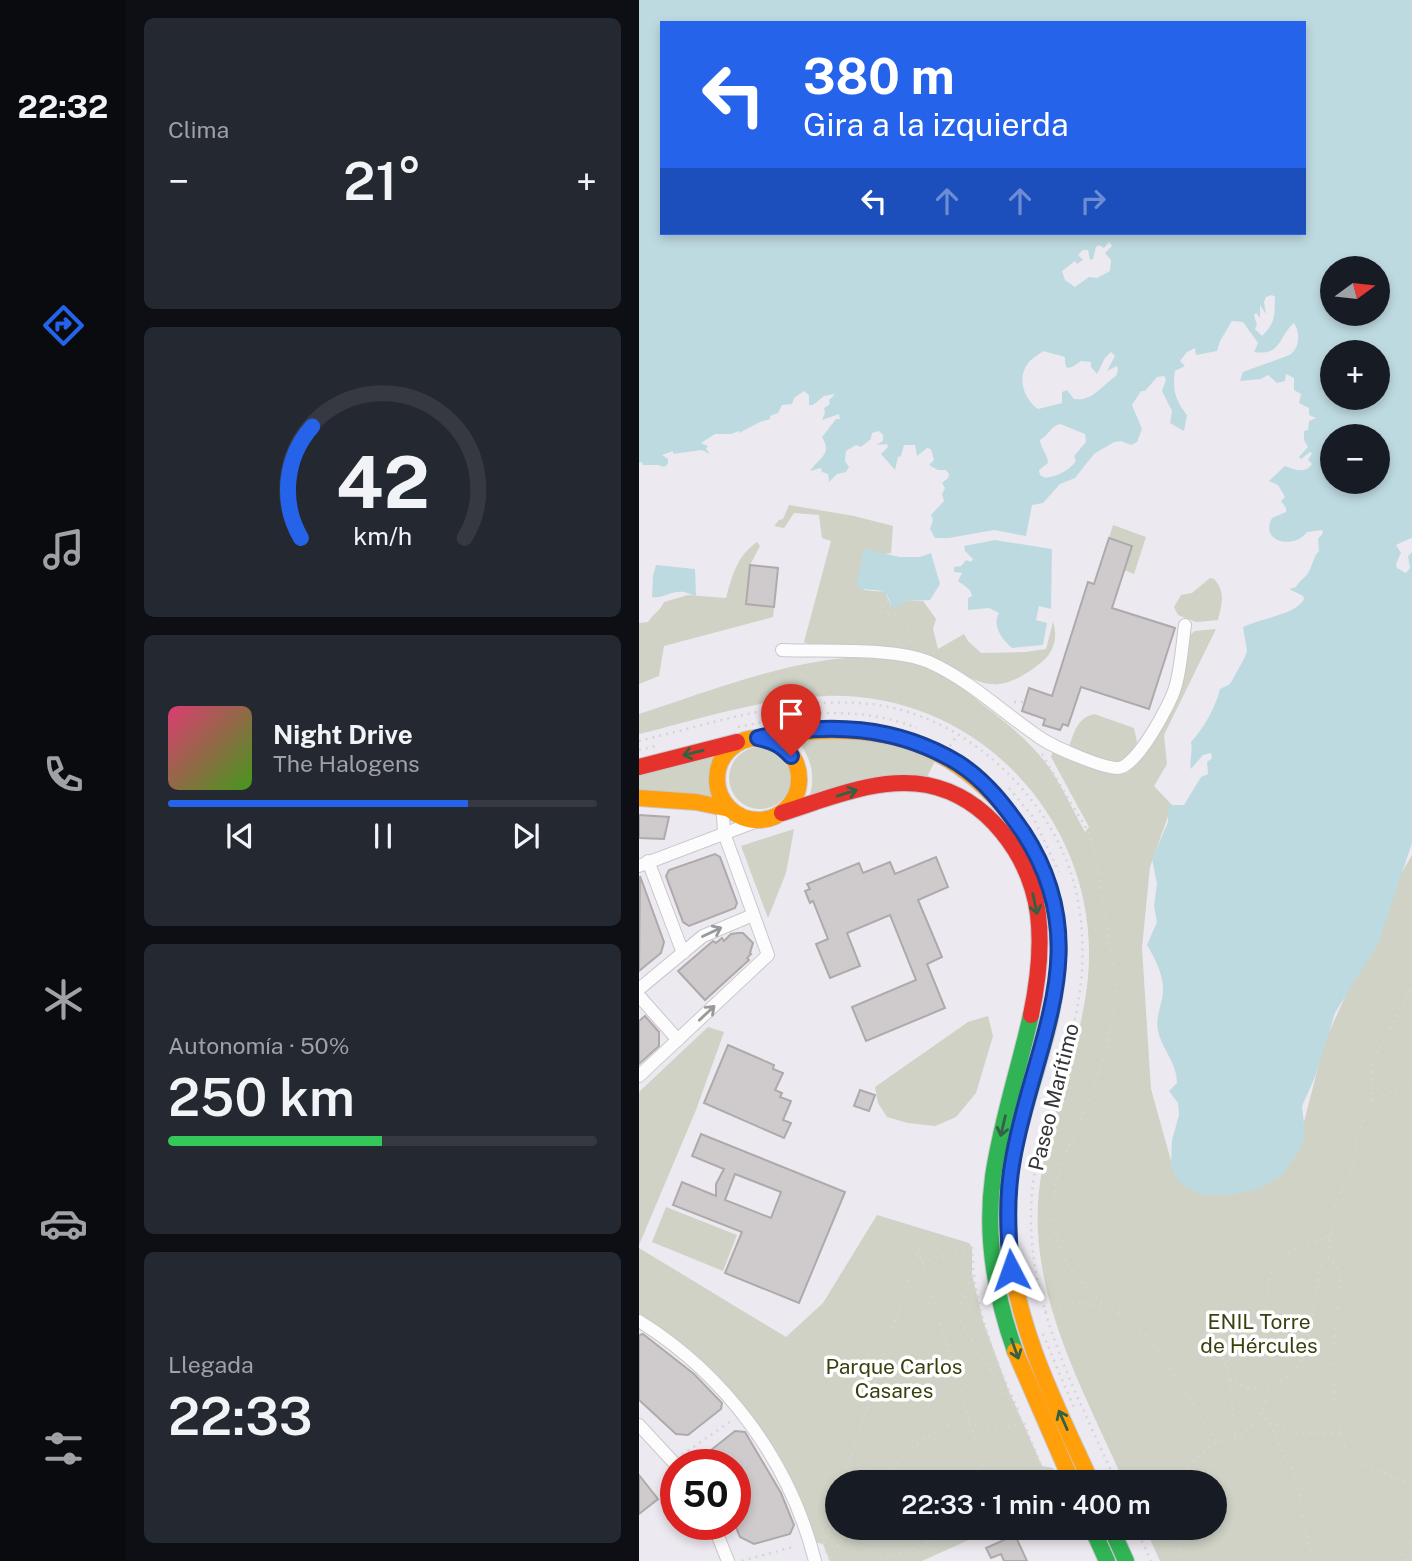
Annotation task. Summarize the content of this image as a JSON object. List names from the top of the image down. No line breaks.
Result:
{"streets":{"path":["Paseo Marítimo"]},"parks":["ENIL Torre de Hércules","Parque Carlos Casares"],"north":"right","page":{"tabs":"22:32","tile":["Clima",["Autonomía · 50%","250 km"],["Llegada","22:33"]],"turn":["380 m","Gira a la izquierda"],"heat":["−","21°","+"],"map_buttons":["+","−"],"song":["Night Drive","The Halogens"],"limit":"50","trip":"22:33 · 1 min · 400 m","gauge":["42","km/h"]}}
